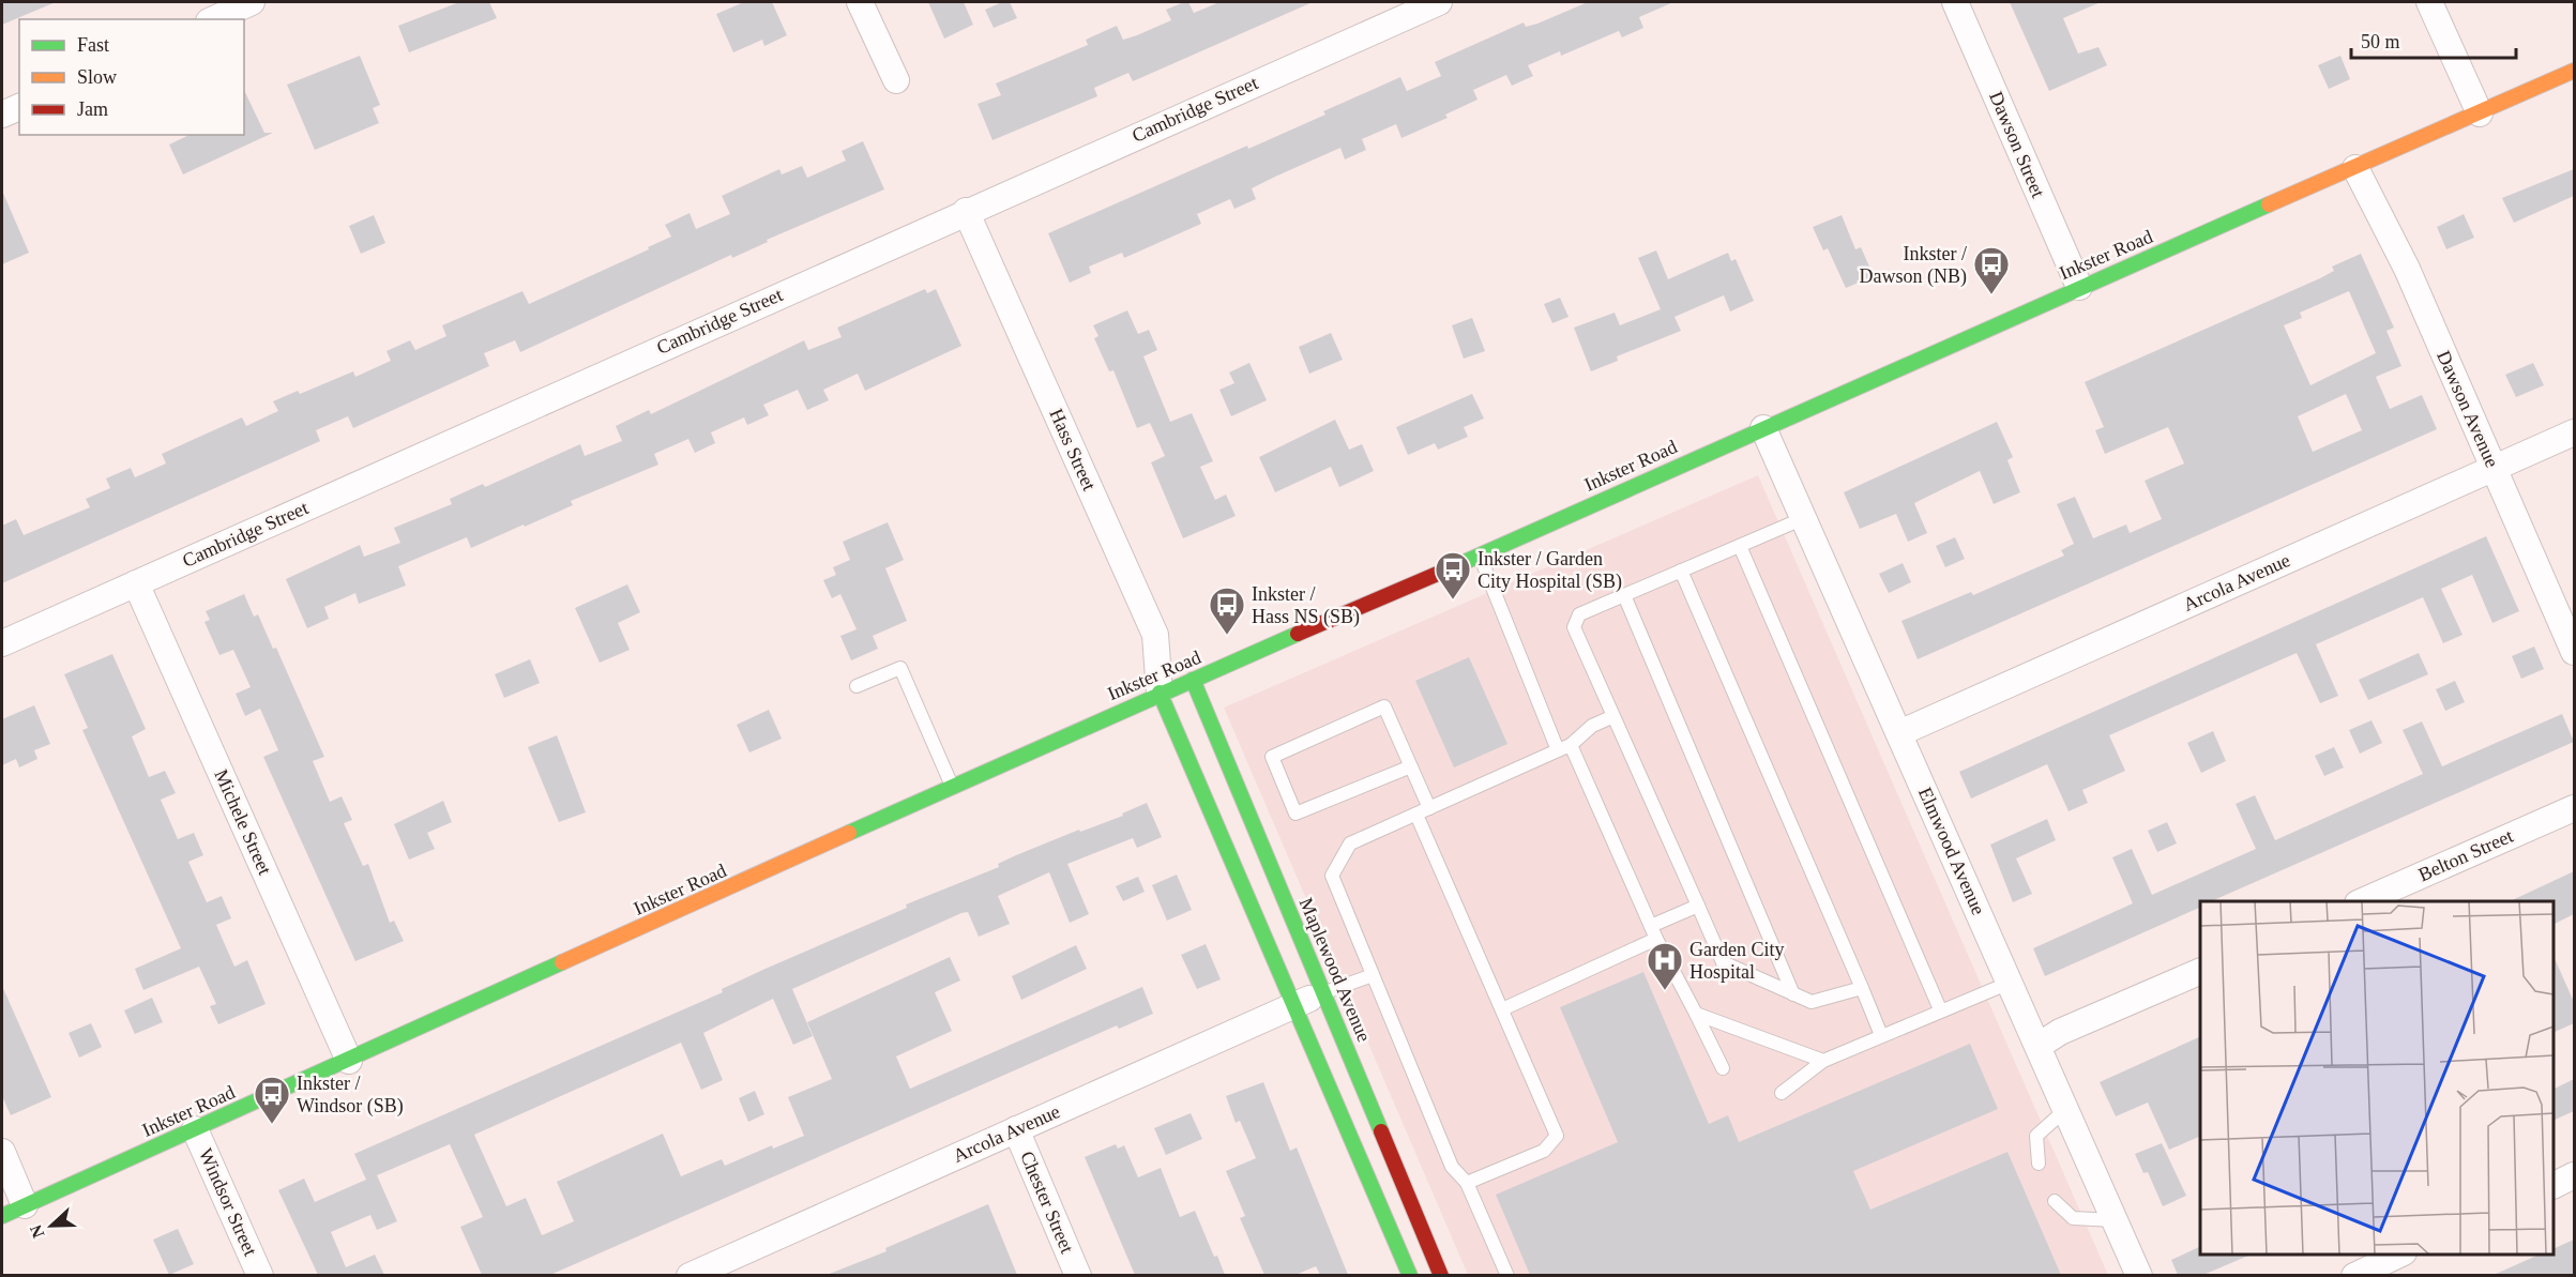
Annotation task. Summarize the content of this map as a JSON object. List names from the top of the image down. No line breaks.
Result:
{"streets":{"main road":["Inkster Road","Maplewood Avenue"],"street":["Cambridge Street","Dawson Street","Dawson Avenue","Hass Street","Arcola Avenue","Michele Street","Elmwood Avenue","Belton Street","Windsor Street","Chester Street"]},"crossings":[["Cambridge Street","Hass Street"],["Cambridge Street","Michele Street"],["Dawson Street","Inkster Road"],["Inkster Road","Dawson Avenue"],["Inkster Road","Hass Street"],["Inkster Road","Michele Street"],["Inkster Road","Elmwood Avenue"],["Inkster Road","Maplewood Avenue"],["Inkster Road","Windsor Street"],["Dawson Avenue","Arcola Avenue"],["Arcola Avenue","Elmwood Avenue"],["Arcola Avenue","Maplewood Avenue"],["Arcola Avenue","Chester Street"]],"places":{"bus stop":["Inkster / Dawson (NB)","Inkster / Garden City Hospital (SB)","Inkster / Hass NS (SB)","Inkster / Windsor (SB)"],"hospital":["Garden City Hospital"]},"legend":["Fast","Slow","Jam"],"scale_bar":"50 m","north":"left"}
